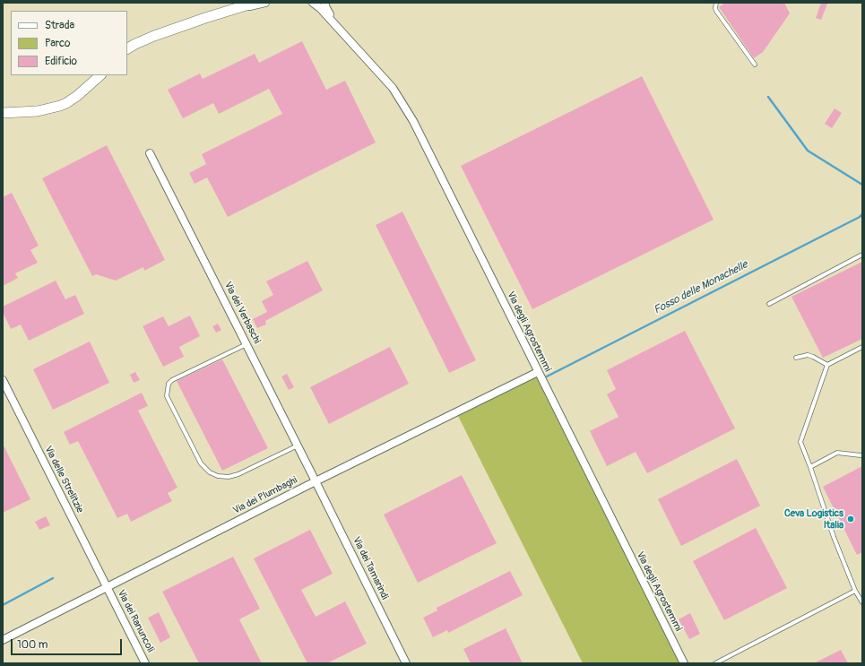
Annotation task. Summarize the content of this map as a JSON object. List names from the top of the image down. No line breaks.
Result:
{"streets":{"street":["Via dei Verbaschi","Via degli Agrostemmi","Via delle Strelitzie","Via dei Plumbaghi","Via dei Tamarindi","Via dei Ranuncoli"]},"crossings":[["Via dei Verbaschi","Via dei Plumbaghi"],["Via dei Verbaschi","Via dei Tamarindi"],["Via degli Agrostemmi","Via dei Plumbaghi"],["Via delle Strelitzie","Via dei Plumbaghi"],["Via delle Strelitzie","Via dei Ranuncoli"],["Via dei Plumbaghi","Via dei Tamarindi"],["Via dei Plumbaghi","Via dei Ranuncoli"]],"water":["Fosso delle Monachelle"],"places":["Ceva Logistics Italia"],"legend":["Strada","Parco","Edificio"],"scale_bar":"100 m"}
